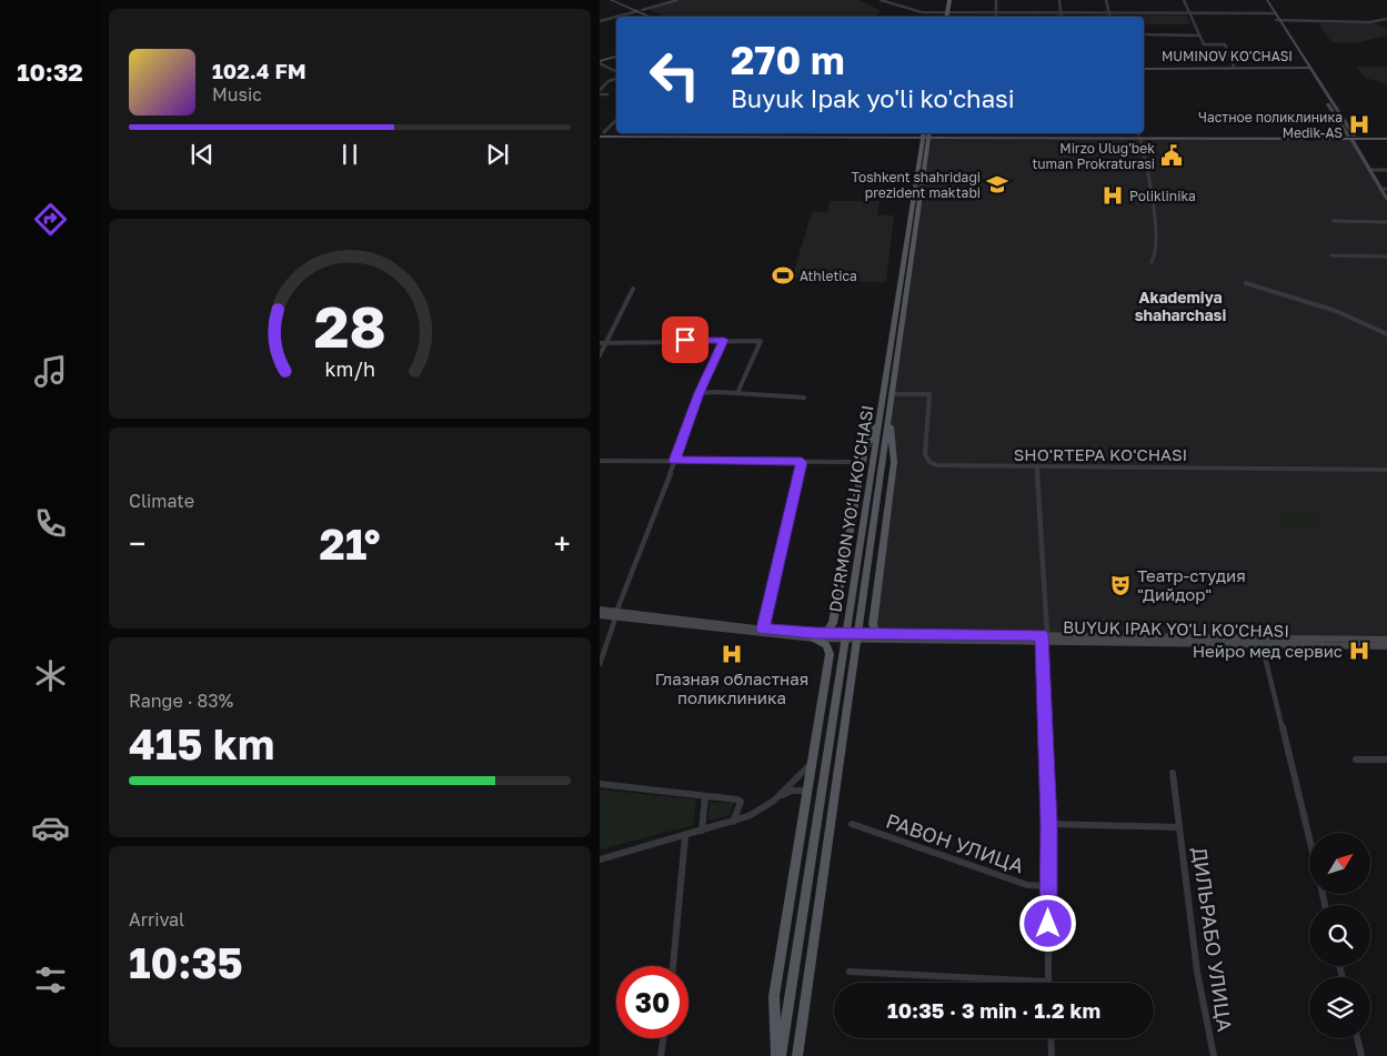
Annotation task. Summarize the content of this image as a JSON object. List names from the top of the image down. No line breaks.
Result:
{"streets":{"main road":["MUMINOV KO'CHASI","DO‘RMON YO‘LI KO‘CHASI","BUYUK IPAK YO'LI KO'CHASI"],"street":["SHO'RTEPA KO'CHASI","РАВОН УЛИЦА","ДИЛЬРАБО УЛИЦА"]},"crossings":[["SHO'RTEPA KO'CHASI","DO‘RMON YO‘LI KO‘CHASI"]],"districts":["Akademiya shaharchasi"],"places":{"hospital":["Частное поликлиника Medik-AS","Poliklinika","Нейро мед сервис","Глазная областная поликлиника"],"public building":["Mirzo Ulug'bek tuman Prokraturasi"],"school or university":["Toshkent shahridagi prezident maktabi"],"sports":["Athletica"],"theatre":["Театр-студия \"Дийдор\""]},"north":"top right","page":{"tabs":"10:32","turn":["270 m","Buyuk Ipak yo'li ko'chasi"],"song":["102.4 FM","Music"],"tile":["Climate",["Range · 83%","415 km"],["Arrival","10:35"]],"heat":["−","21°","+"],"limit":"30","trip":"10:35 · 3 min · 1.2 km","gauge":["28","km/h"]}}
